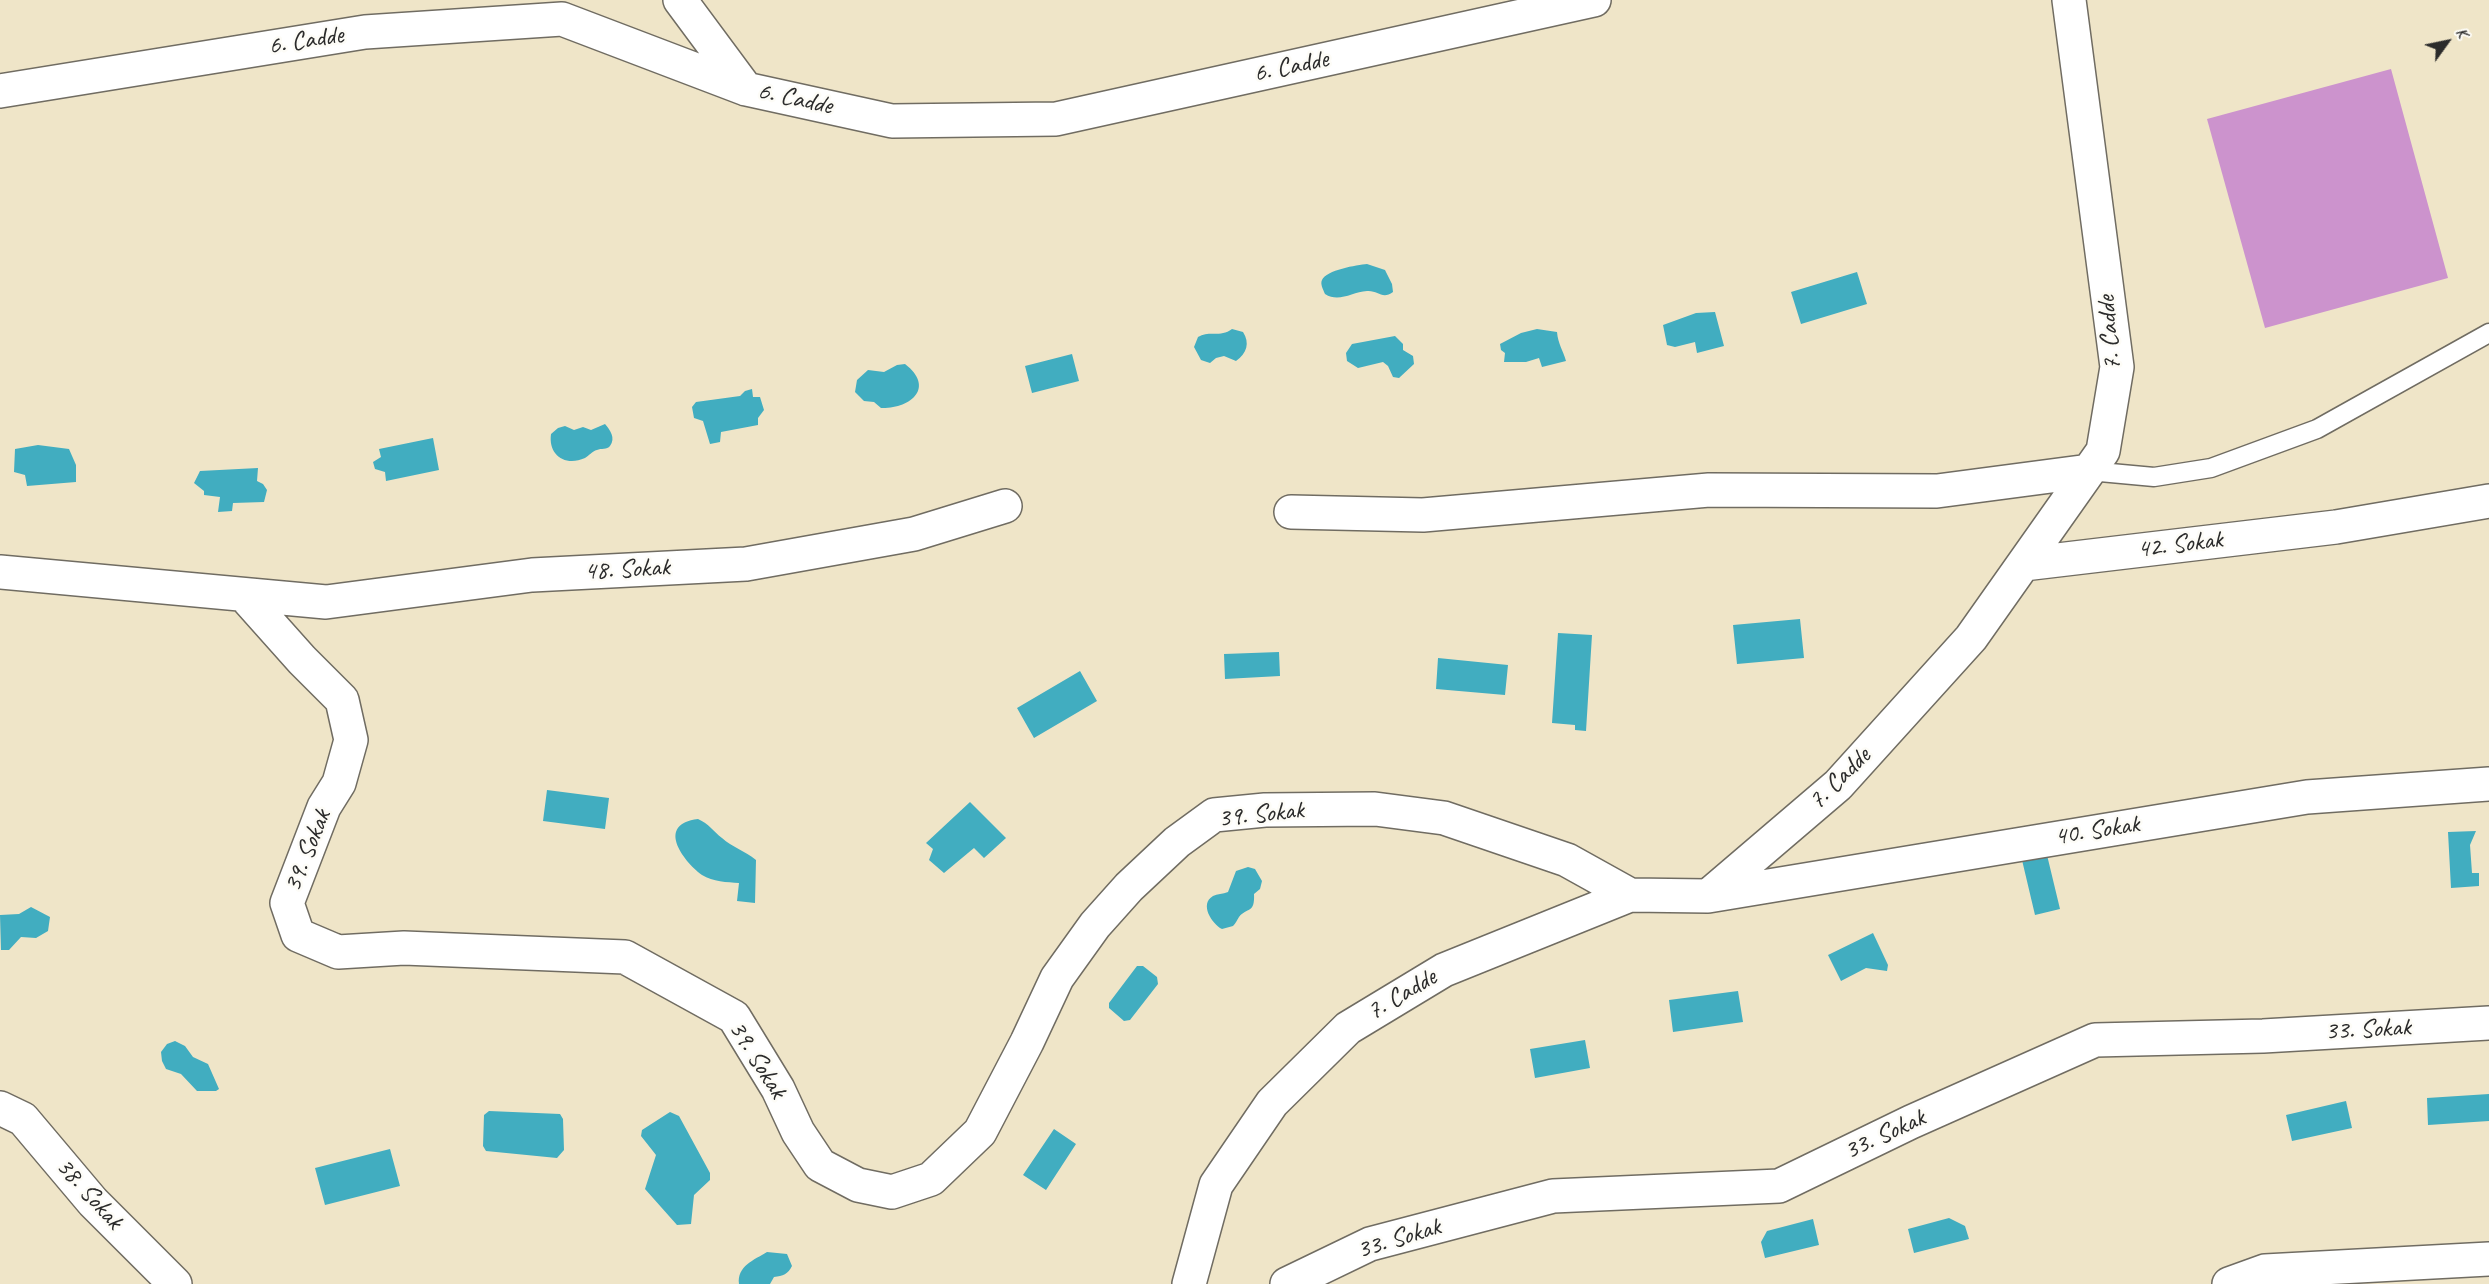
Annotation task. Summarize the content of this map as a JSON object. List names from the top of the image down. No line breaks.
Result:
{"streets":{"street":["6. Cadde","7. Cadde","42. Sokak","48. Sokak","39. Sokak","40. Sokak","33. Sokak","38. Sokak"]},"crossings":[["7. Cadde","42. Sokak"],["7. Cadde","39. Sokak"],["7. Cadde","40. Sokak"],["48. Sokak","39. Sokak"]],"north":"top right"}
